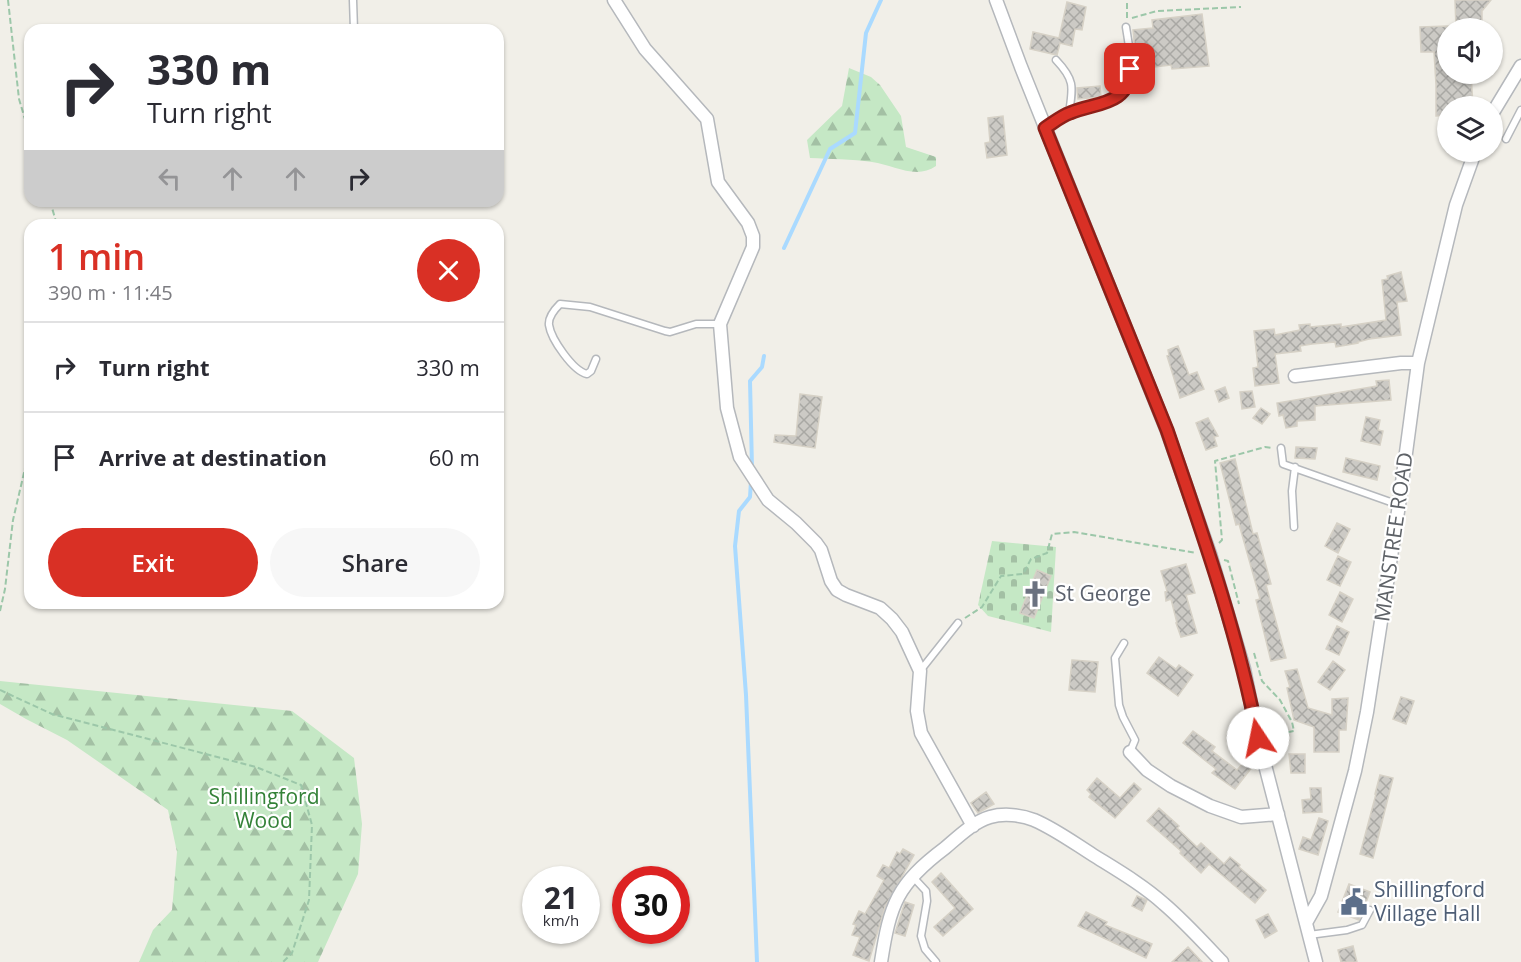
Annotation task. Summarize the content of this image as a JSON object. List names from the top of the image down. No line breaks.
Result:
{"streets":{"street":["MANSTREE ROAD"]},"parks":["Shillingford Wood"],"places":{"church":["St George"],"public building":["Shillingford Village Hall"]},"page":{"turn":["330 m","Turn right"],"heading":["1 min","390 m · 11:45"],"list":[{"name":"Turn right","value":"330 m"},{"name":"Arrive at destination","value":"60 m"}],"buttons":["Exit","Share"],"speed":"21 km/h","limit":"30"}}
